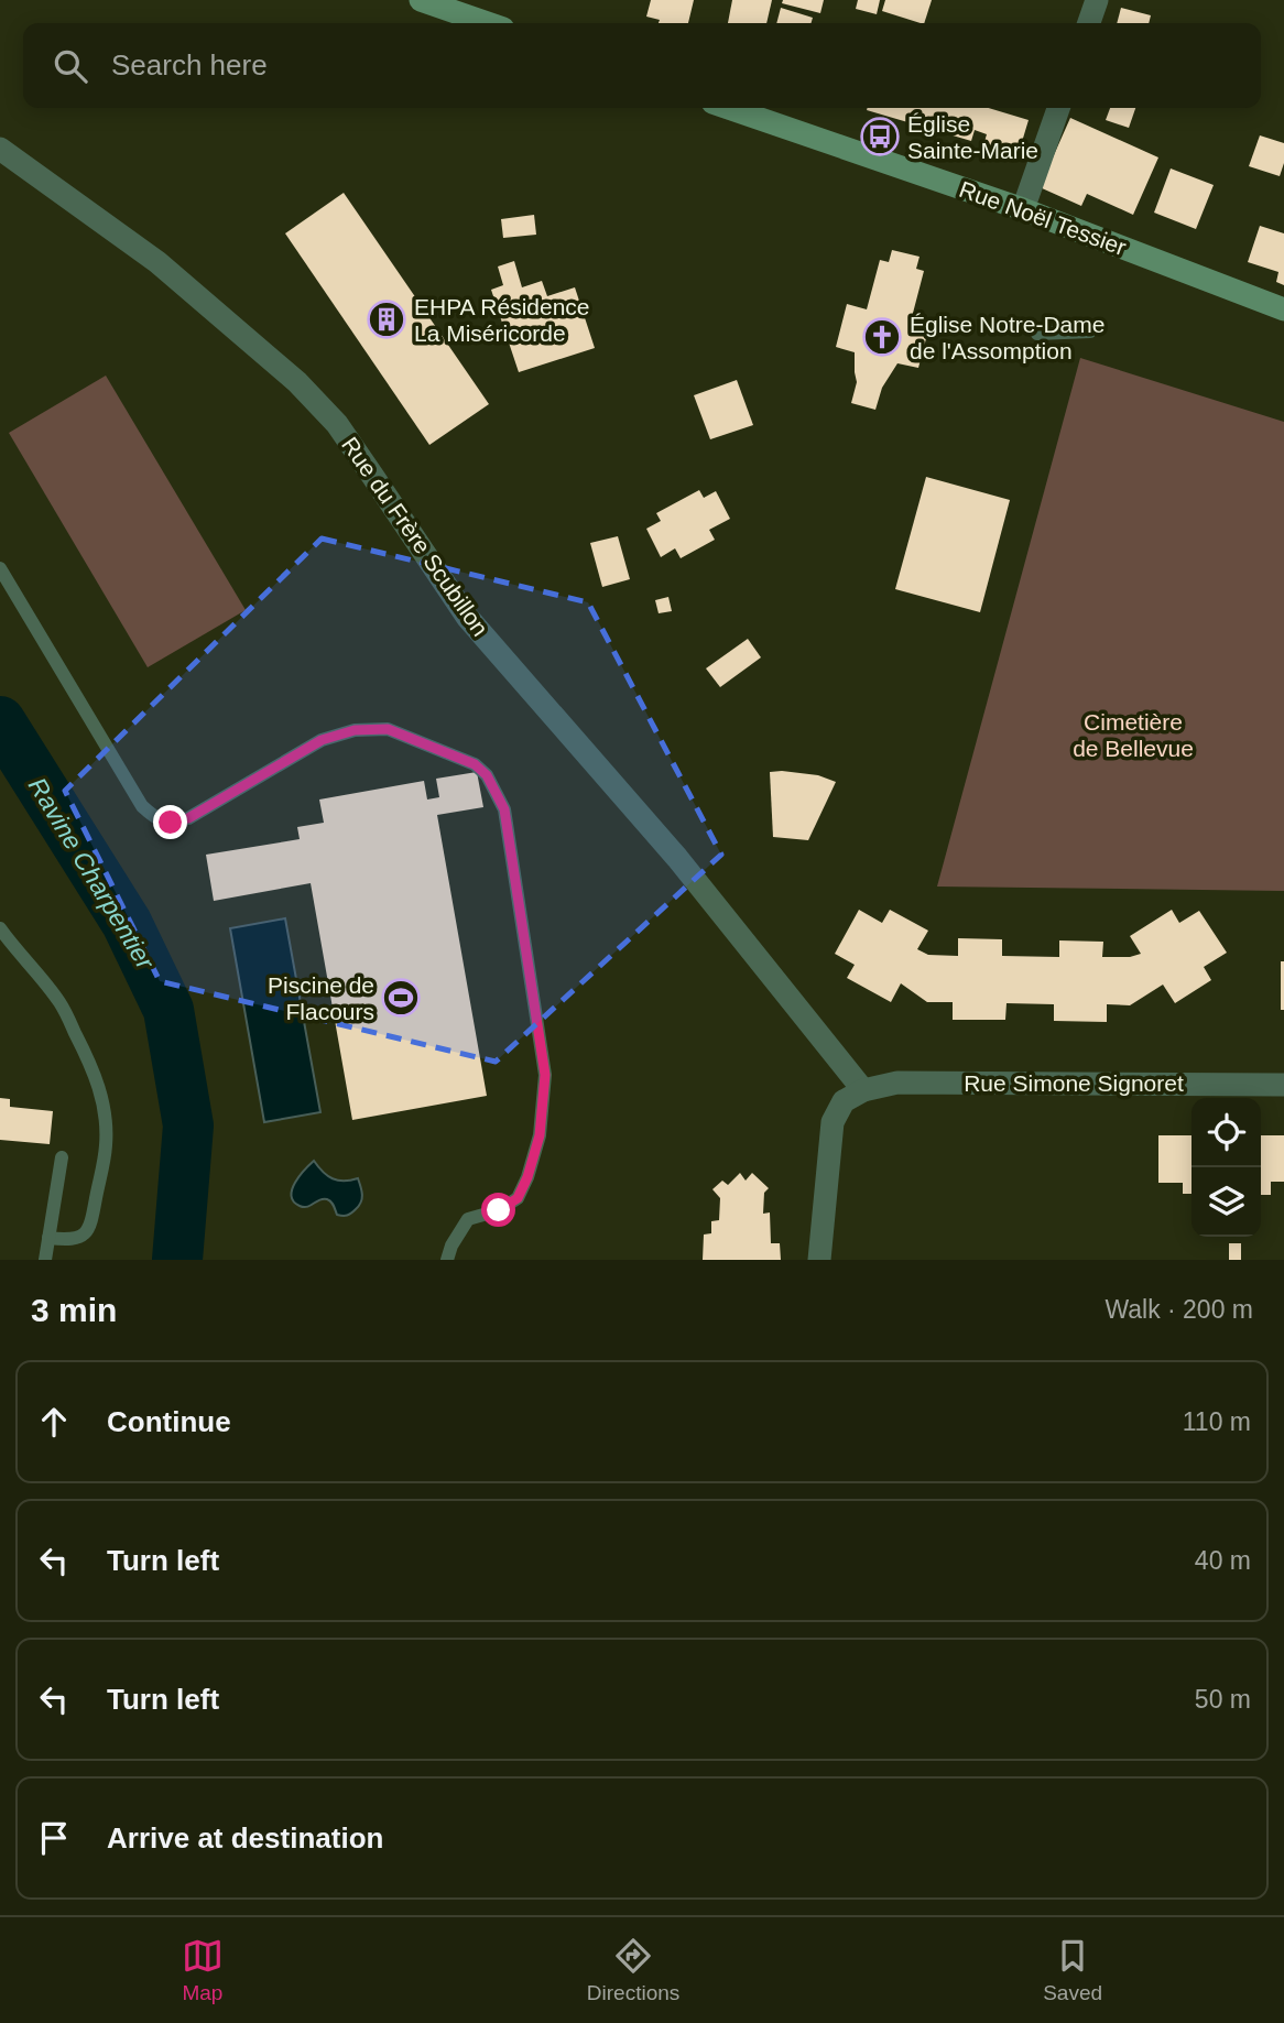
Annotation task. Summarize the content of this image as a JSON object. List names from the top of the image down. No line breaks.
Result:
{"streets":{"main road":["Rue Noël Tessier"],"street":["Rue du Frère Scubillon","Rue Simone Signoret"]},"crossings":[["Rue du Frère Scubillon","Rue Simone Signoret"]],"water":["Ravine Charpentier"],"parks":["Cimetière de Bellevue"],"places":{"bus stop":["Église Sainte-Marie"],"building":["EHPA Résidence La Miséricorde"],"church":["Église Notre-Dame de l'Assomption"],"sports":["Piscine de Flacours"]},"page":{"search":"Search here","heading":["3 min","Walk · 200 m"],"list":[["Continue","110 m"],["Turn left","40 m"],["Turn left","50 m"],"Arrive at destination"],"nav":["Map","Directions","Saved"]}}
